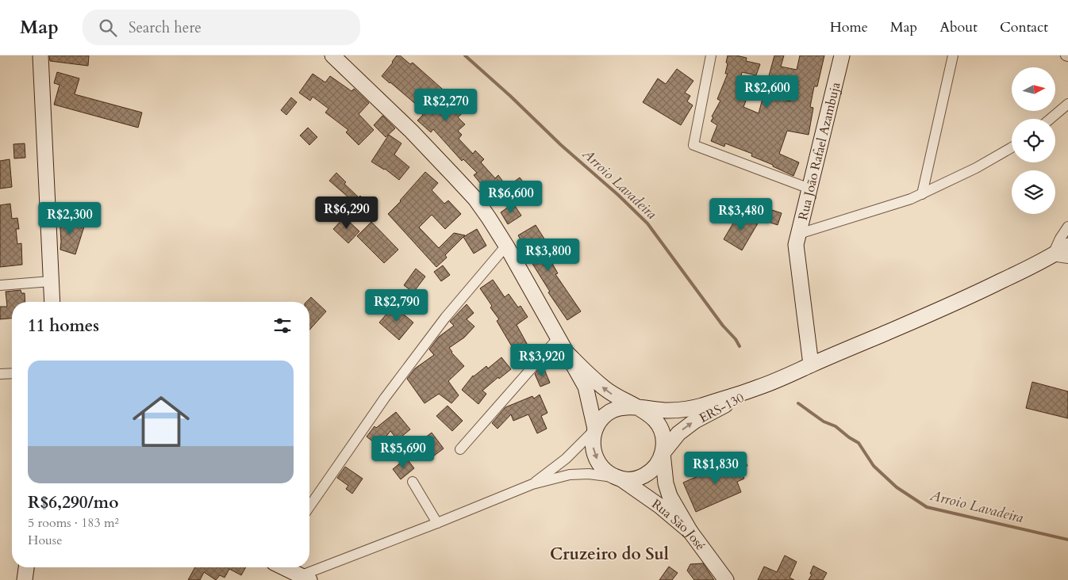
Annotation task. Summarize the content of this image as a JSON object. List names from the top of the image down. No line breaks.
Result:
{"streets":{"main road":["Rua João Rafael Azambuja","ERS-130","Rua São José"]},"crossings":[["Rua João Rafael Azambuja","ERS-130"],["ERS-130","Rua São José"]],"districts":["Cruzeiro do Sul"],"water":["Arroio Lavadeira"],"north":"right","page":{"header":"Map","search":"Search here","nav":["Home","Map","About","Contact"],"price":["R$2,600","R$2,270","R$6,600","R$6,290","R$3,480","R$2,300","R$3,800","R$2,790","R$3,920","R$5,690","R$1,830"],"heading":"11 homes","list":[{"name":"R$6,290/mo","note":"5 rooms · 183 m² · House"}]}}
